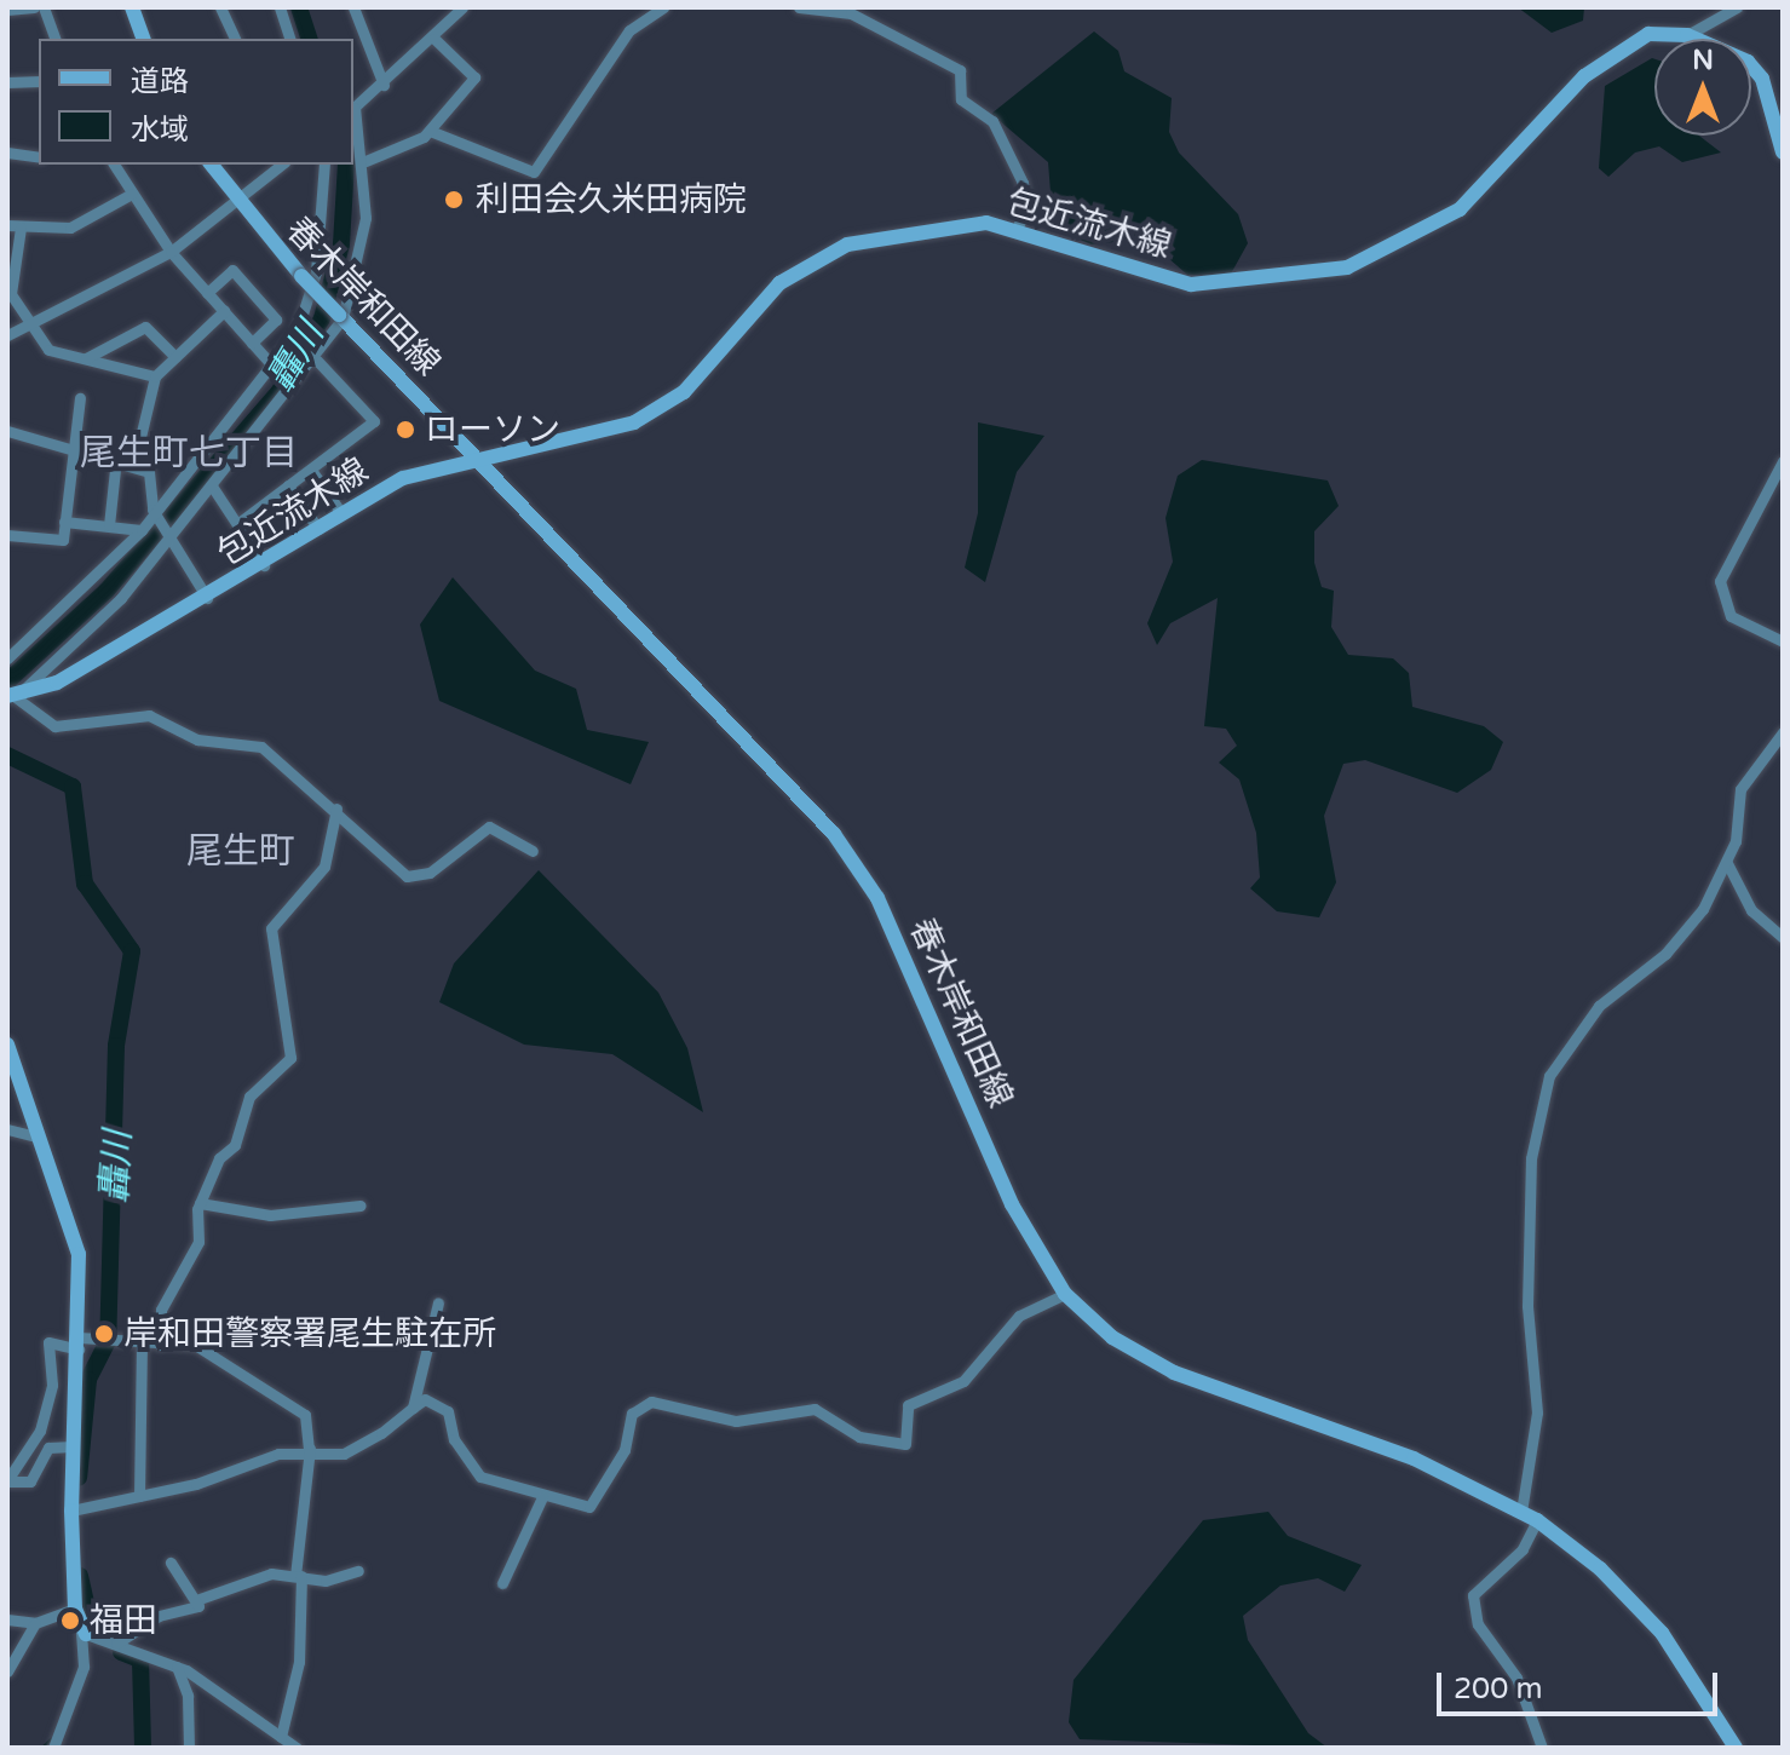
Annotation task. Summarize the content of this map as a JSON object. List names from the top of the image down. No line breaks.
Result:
{"streets":{"street":["包近流木線","春木岸和田線"]},"crossings":[["包近流木線","春木岸和田線"]],"districts":["尾生町七丁目","尾生町"],"water":["轟川"],"places":["利田会久米田病院","ローソン","岸和田警察署尾生駐在所","福田"],"legend":["道路","水域"],"scale_bar":"200 m","north":"top"}
